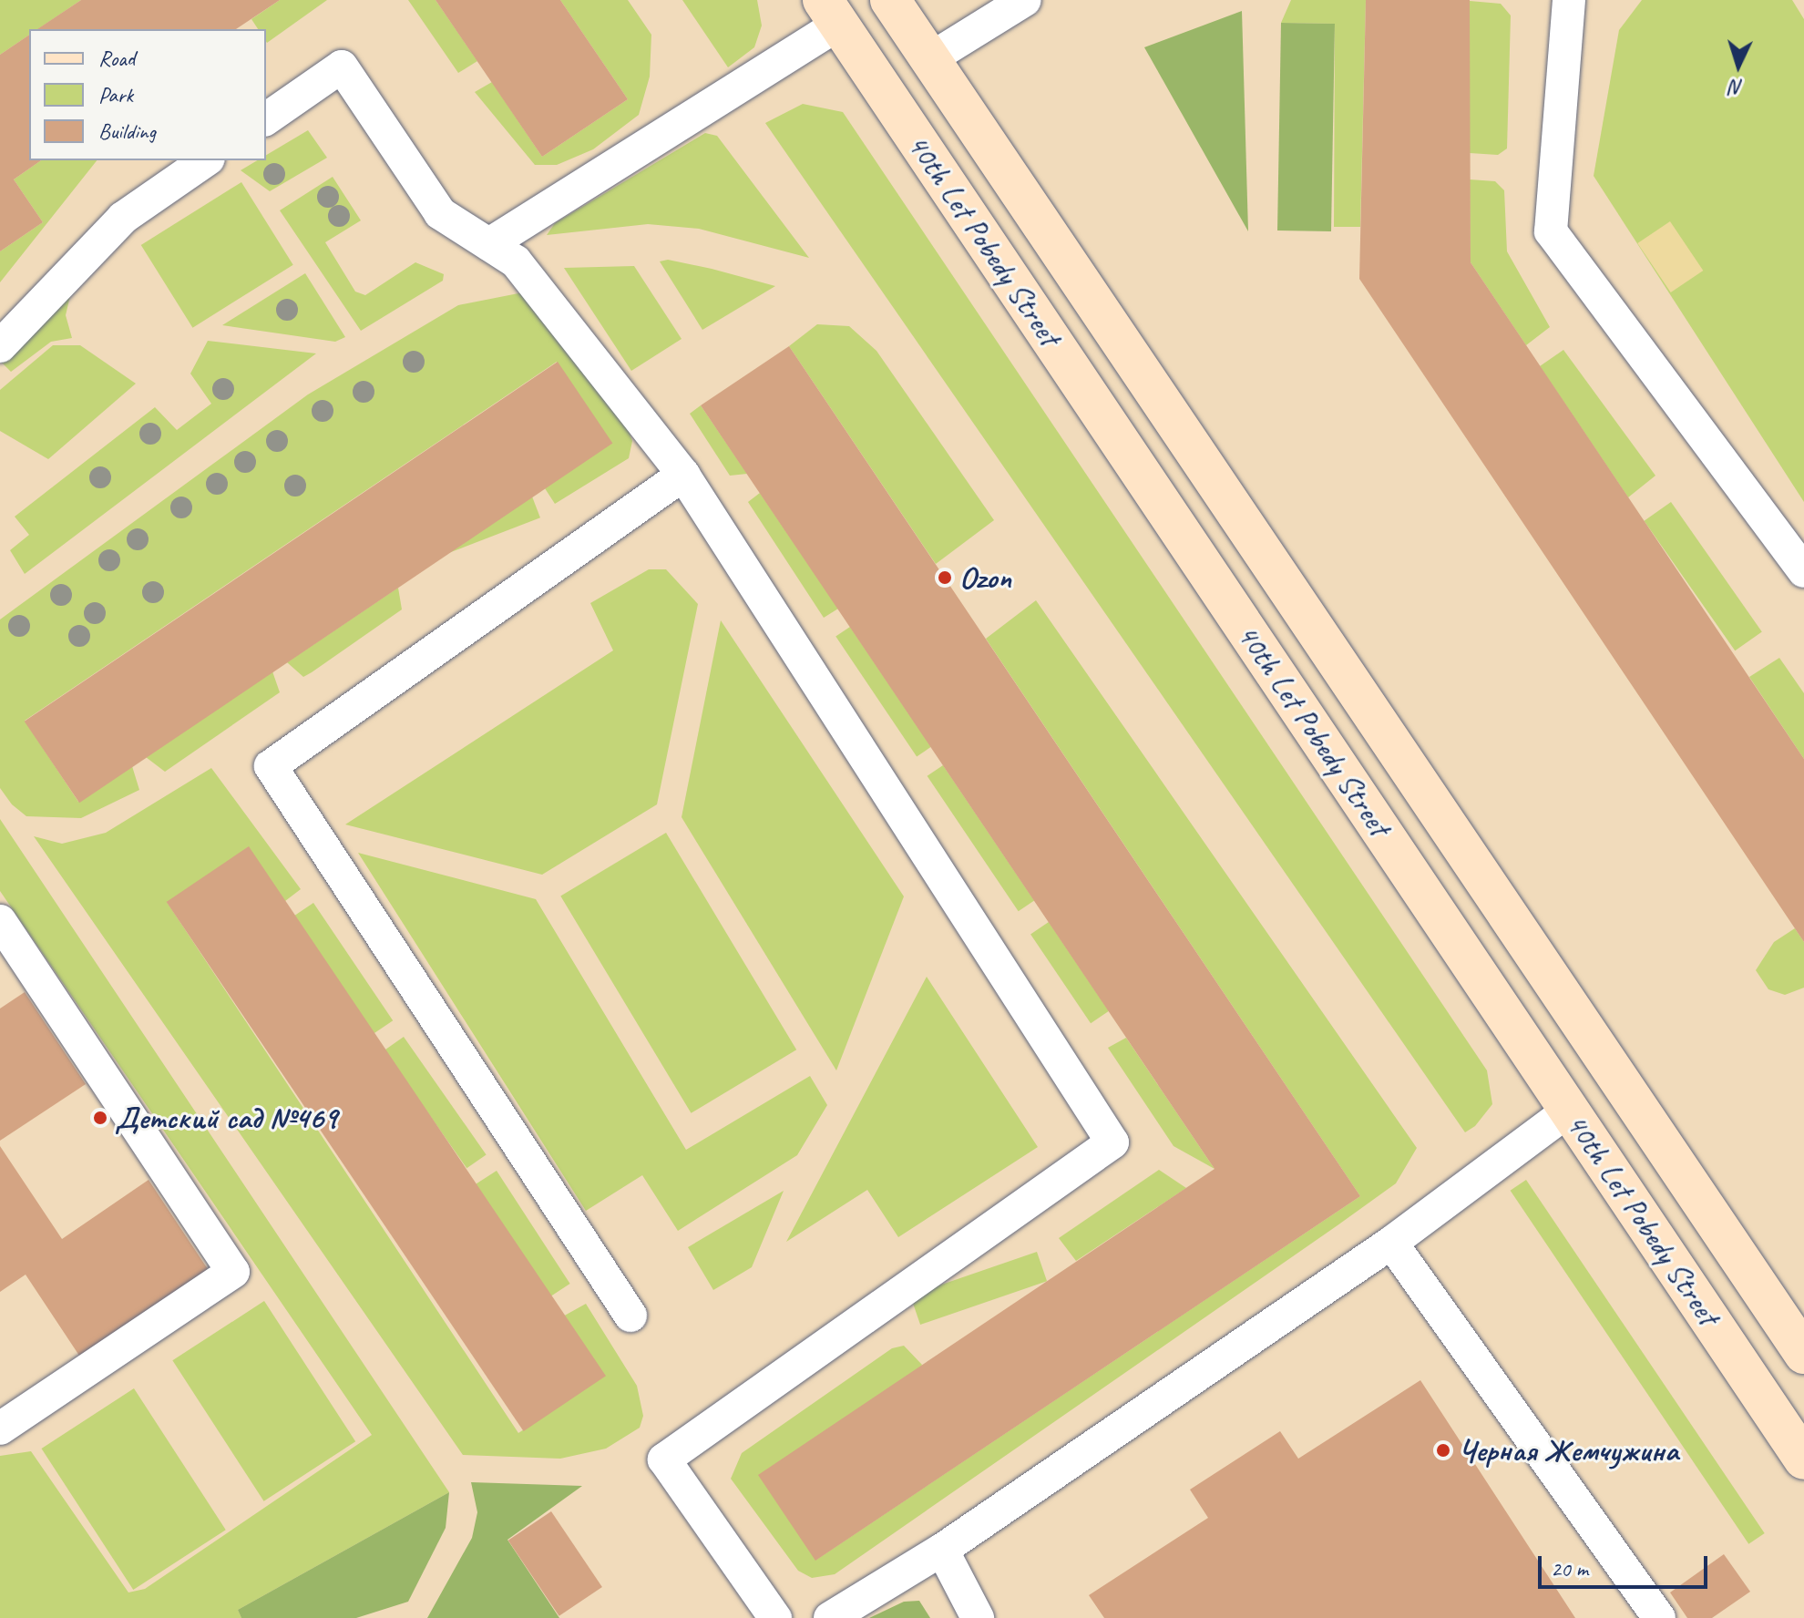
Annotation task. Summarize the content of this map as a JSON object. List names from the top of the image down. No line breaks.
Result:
{"streets":{"street":["40th Let Pobedy Street"]},"places":["Ozon","Детский сад №469","Черная Жемчужина"],"legend":["Road","Park","Building"],"scale_bar":"20 m","north":"bottom"}
